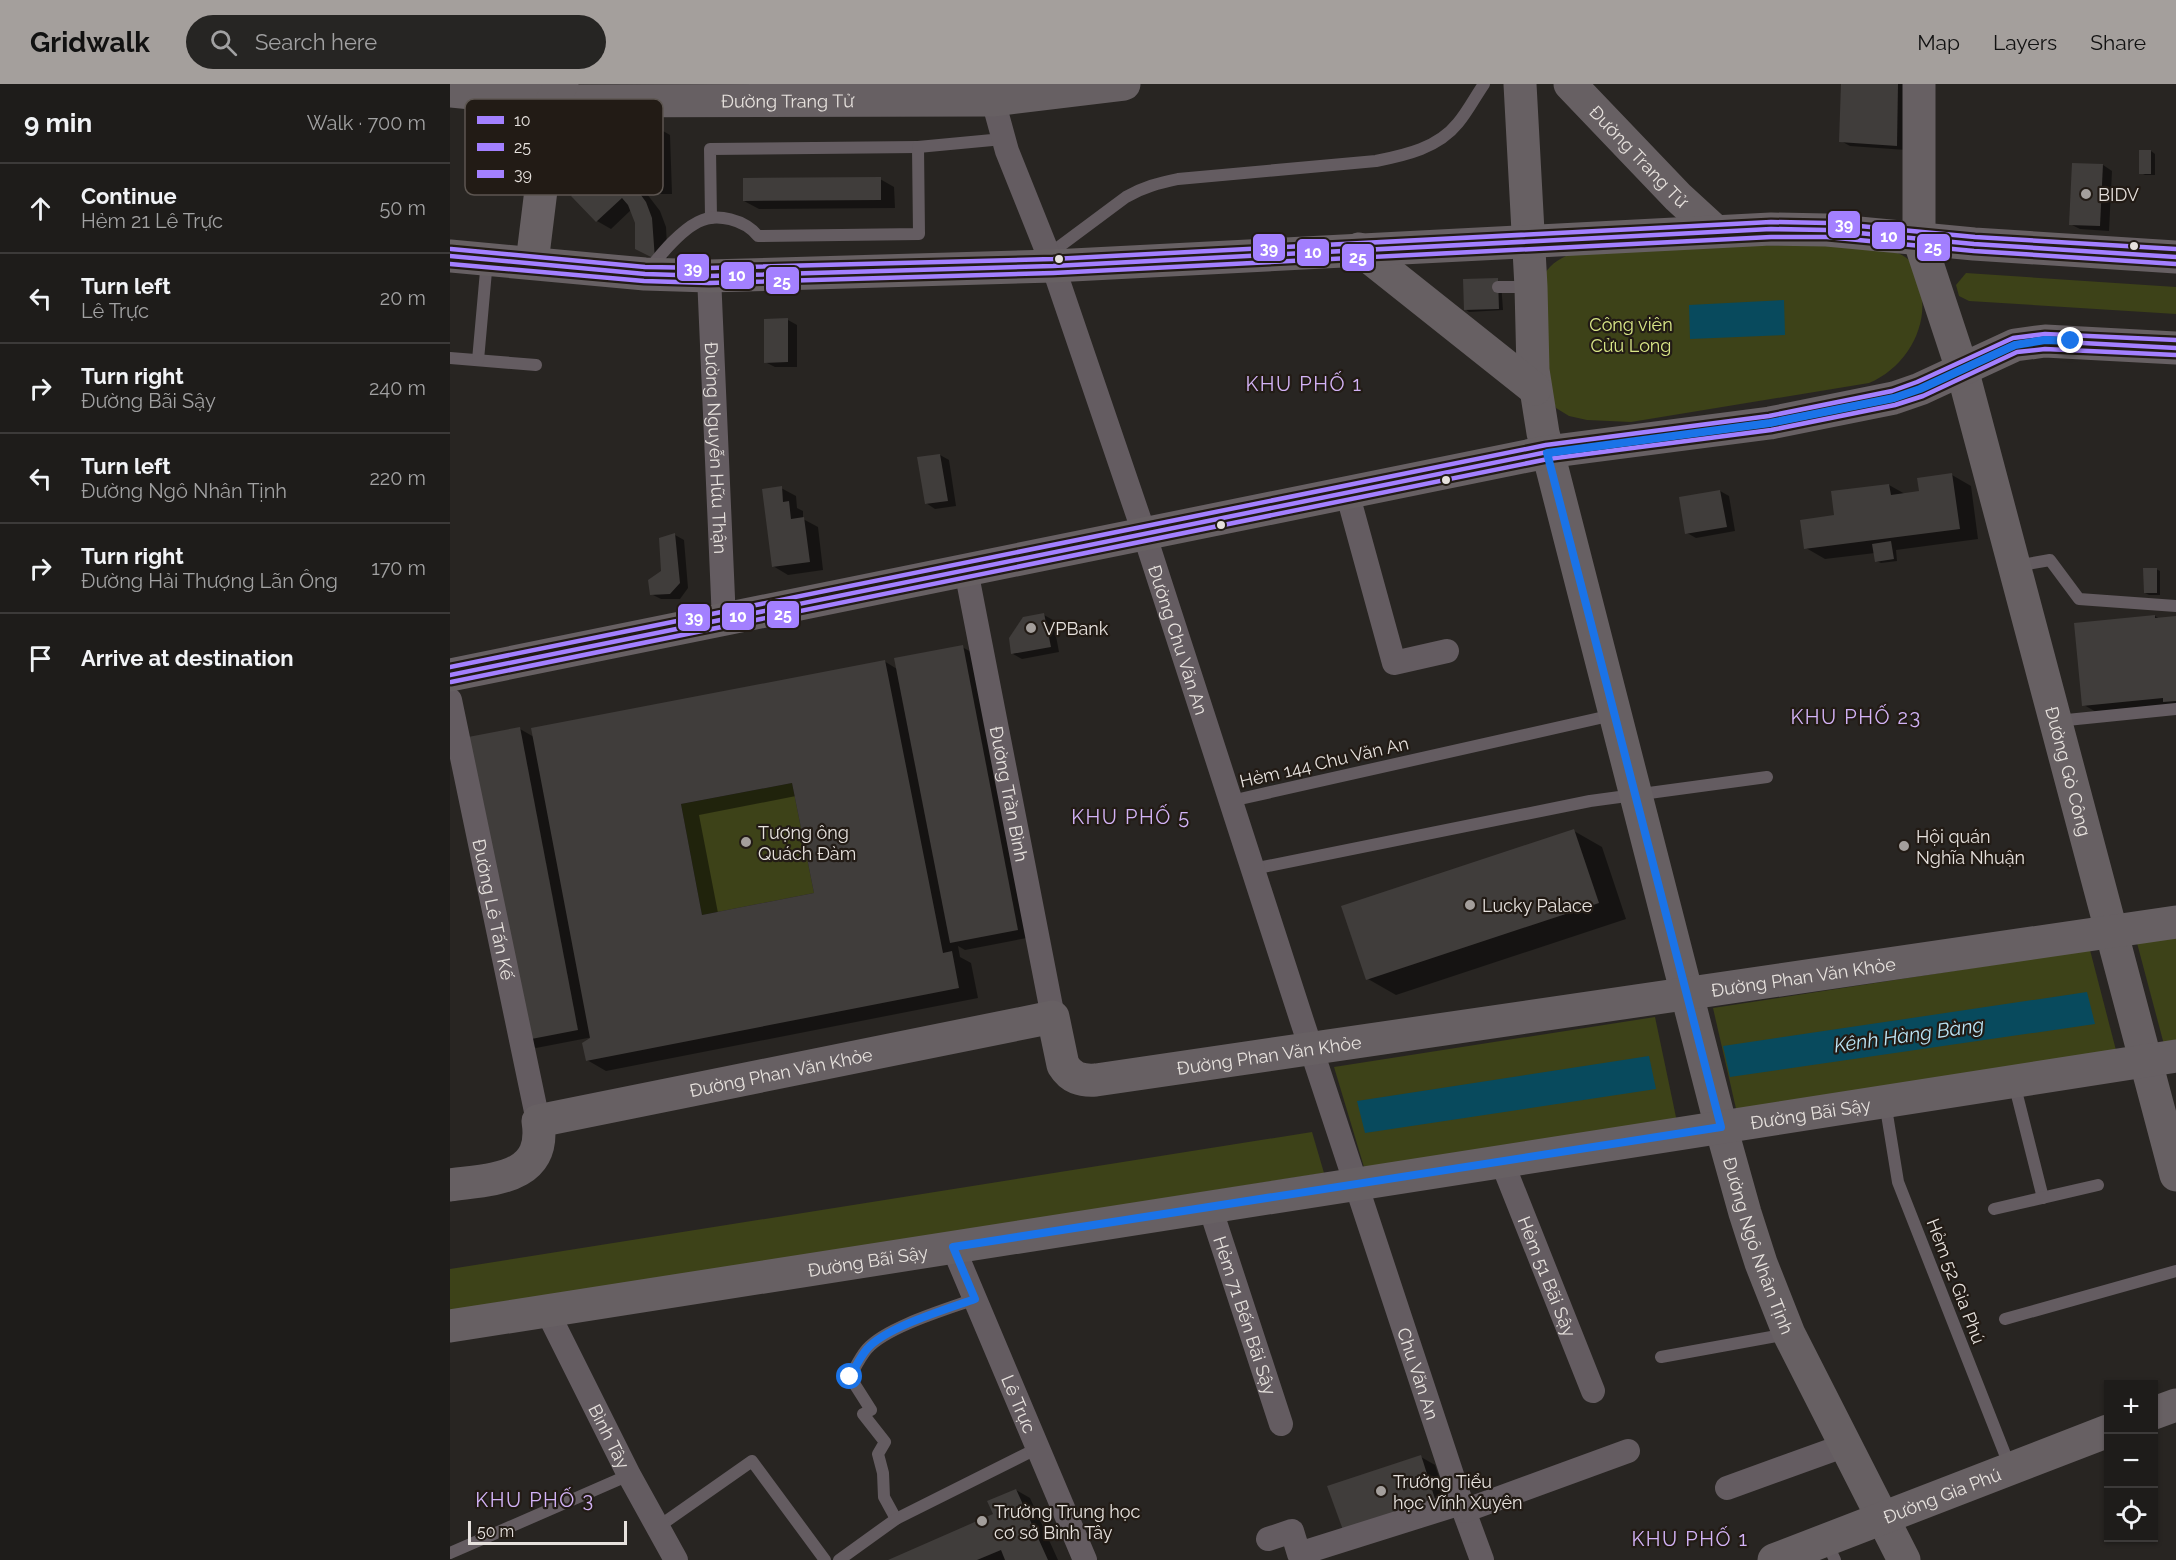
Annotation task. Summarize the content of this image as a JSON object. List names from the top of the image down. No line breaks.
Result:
{"streets":{"street":["Đường Trang Tử","Đường Nguyễn Hữu Thận","Đường Chu Văn An","Đường Gò Công","Đường Trần Bình","Đường Lê Tấn Kế","Đường Phan Văn Khỏe","Đường Bãi Sậy","Đường Ngô Nhân Tịnh","Hẻm 51 Bãi Sậy","Hẻm 71 Bến Bãi Sậy","Chu Văn An","Lê Trực","Bình Tây","Đường Gia Phú"],"lane":["Hẻm 144 Chu Văn An","Hẻm 52 Gia Phú"]},"crossings":[["Đường Trang Tử","Đường Chu Văn An"],["Đường Chu Văn An","Hẻm 144 Chu Văn An"],["Đường Chu Văn An","Đường Phan Văn Khỏe"],["Đường Chu Văn An","Đường Bãi Sậy"],["Đường Chu Văn An","Chu Văn An"],["Hẻm 144 Chu Văn An","Đường Ngô Nhân Tịnh"],["Đường Gò Công","Đường Phan Văn Khỏe"],["Đường Gò Công","Đường Bãi Sậy"],["Đường Trần Bình","Đường Phan Văn Khỏe"],["Đường Lê Tấn Kế","Đường Phan Văn Khỏe"],["Đường Phan Văn Khỏe","Đường Ngô Nhân Tịnh"],["Đường Bãi Sậy","Đường Ngô Nhân Tịnh"],["Đường Bãi Sậy","Hẻm 51 Bãi Sậy"],["Đường Bãi Sậy","Hẻm 52 Gia Phú"],["Đường Bãi Sậy","Hẻm 71 Bến Bãi Sậy"],["Đường Bãi Sậy","Chu Văn An"],["Đường Bãi Sậy","Lê Trực"],["Đường Bãi Sậy","Bình Tây"],["Đường Ngô Nhân Tịnh","Đường Gia Phú"],["Hẻm 52 Gia Phú","Đường Gia Phú"]],"districts":["KHU PHỐ 1","KHU PHỐ 23","KHU PHỐ 5","KHU PHỐ 3","KHU PHỐ 1"],"water":["Kênh Hàng Bàng"],"parks":["Công viên Cửu Long"],"places":["BIDV","VPBank","Tượng ông Quách Đàm","Hội quán Nghĩa Nhuận","Lucky Palace","Trường Tiểu học Vĩnh Xuyên","Trường Trung học cơ sở Bình Tây"],"lines":["transit line 39","transit line 10","transit line 25"],"legend":["10","25","39"],"scale_bar":"50 m","page":{"header":"Gridwalk","search":"Search here","nav":["Map","Layers","Share"],"heading":["9 min","Walk · 700 m"],"list":[["Continue","Hẻm 21 Lê Trực","50 m"],["Turn left","Lê Trực","20 m"],["Turn right","Đường Bãi Sậy","240 m"],["Turn left","Đường Ngô Nhân Tịnh","220 m"],["Turn right","Đường Hải Thượng Lãn Ông","170 m"],"Arrive at destination"],"map_buttons":["+","−"],"scale":"50 m"}}
